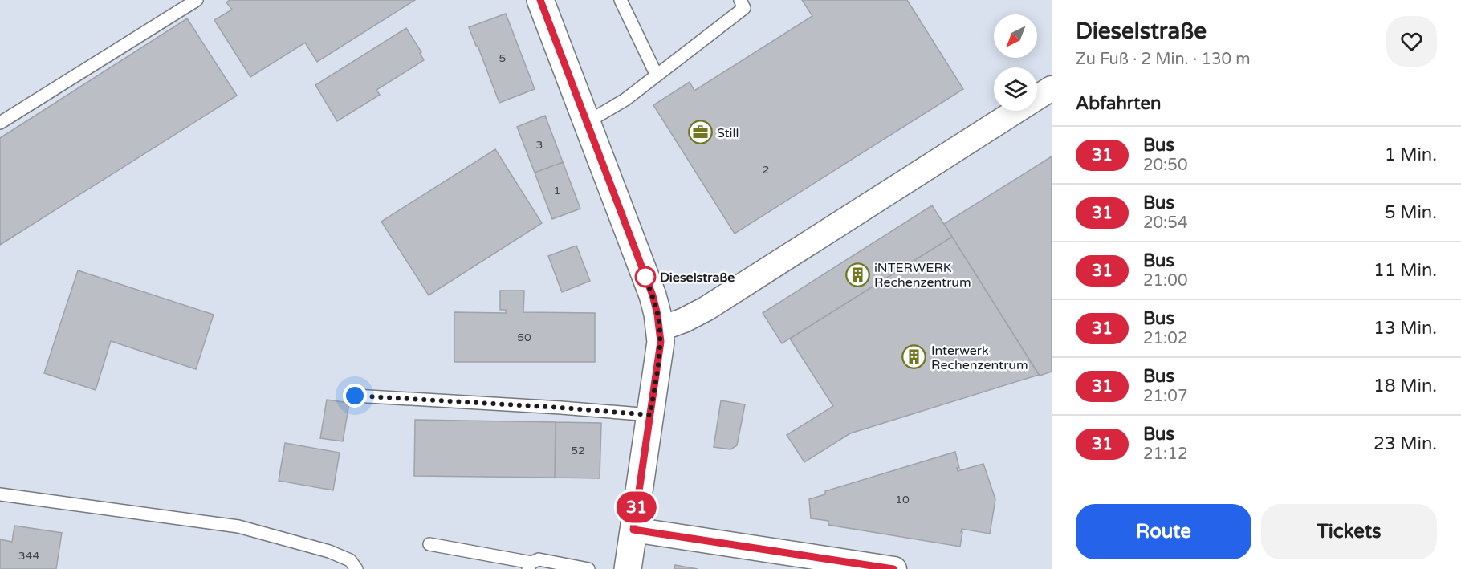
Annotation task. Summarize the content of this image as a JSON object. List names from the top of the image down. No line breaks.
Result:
{"places":{"office":["Still"],"building":["iNTERWERK Rechenzentrum","Interwerk Rechenzentrum"],"other":["Dieselstraße"]},"lines":["bus line 31"],"house_numbers":["5","3","2","1","50","52","10","344"],"north":"bottom left","page":{"on_map":"31","heading":[["Dieselstraße","Zu Fuß · 2 Min. · 130 m"],"Abfahrten"],"list":[{"mark":"31","name":"Bus","note":"20:50","value":"1 Min."},{"mark":"31","name":"Bus","note":"20:54","value":"5 Min."},{"mark":"31","name":"Bus","note":"21:00","value":"11 Min."},{"mark":"31","name":"Bus","note":"21:02","value":"13 Min."},{"mark":"31","name":"Bus","note":"21:07","value":"18 Min."},{"mark":"31","name":"Bus","note":"21:12","value":"23 Min."}],"buttons":["Route","Tickets"]}}
